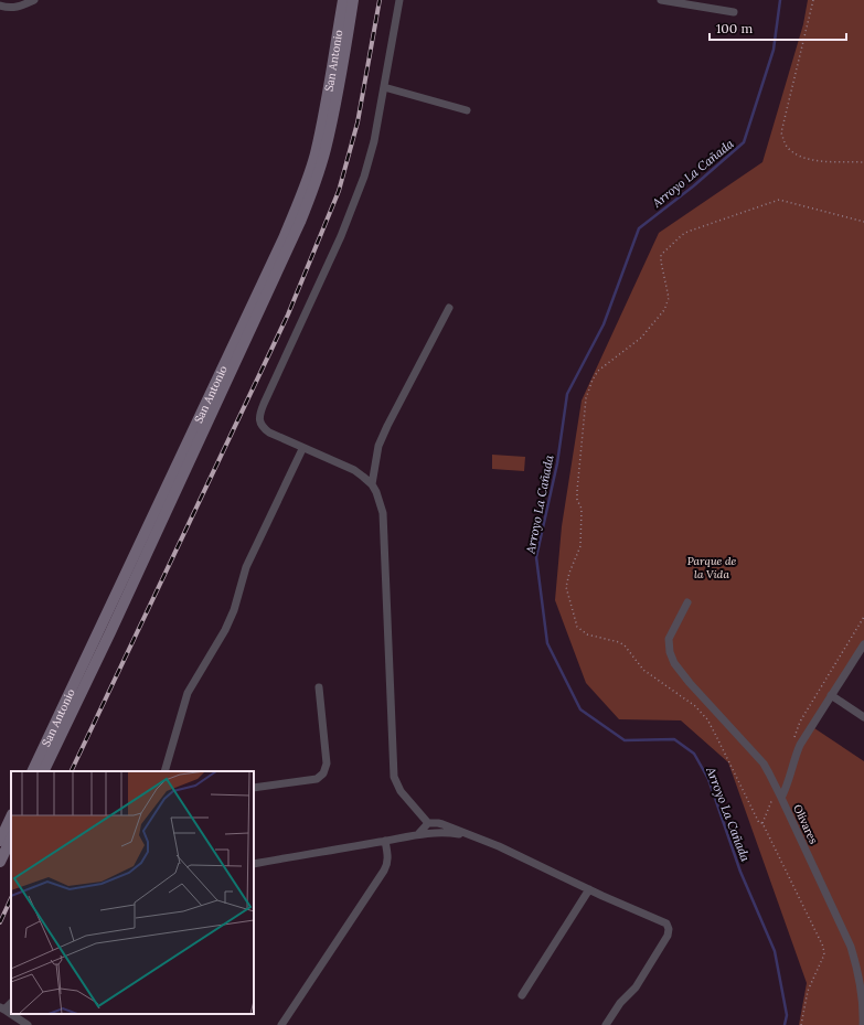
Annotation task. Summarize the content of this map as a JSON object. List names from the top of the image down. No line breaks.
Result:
{"streets":{"main road":["San Antonio"],"street":["Olivares"]},"water":["Arroyo La Cañada"],"parks":["Parque de la Vida"],"scale_bar":"100 m"}
